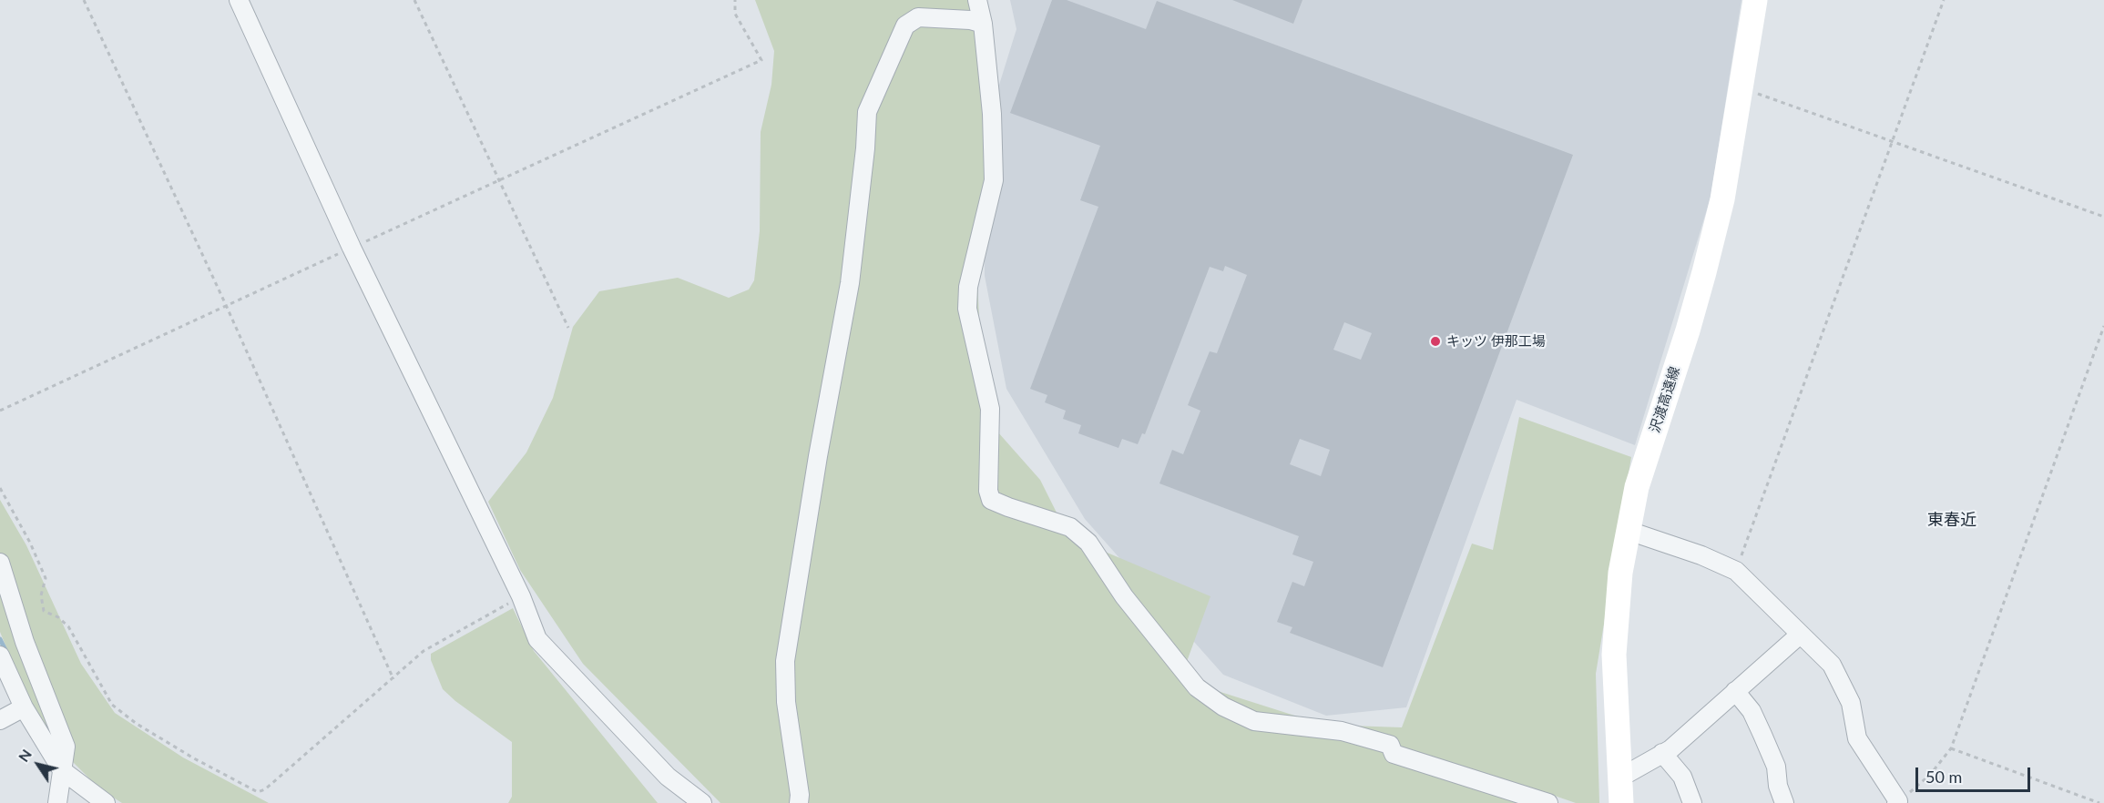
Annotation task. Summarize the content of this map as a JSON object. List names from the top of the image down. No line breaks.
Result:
{"streets":{"main road":["沢渡高遠線"]},"districts":["東春近"],"places":["キッツ 伊那工場"],"scale_bar":"50 m","north":"top left"}
